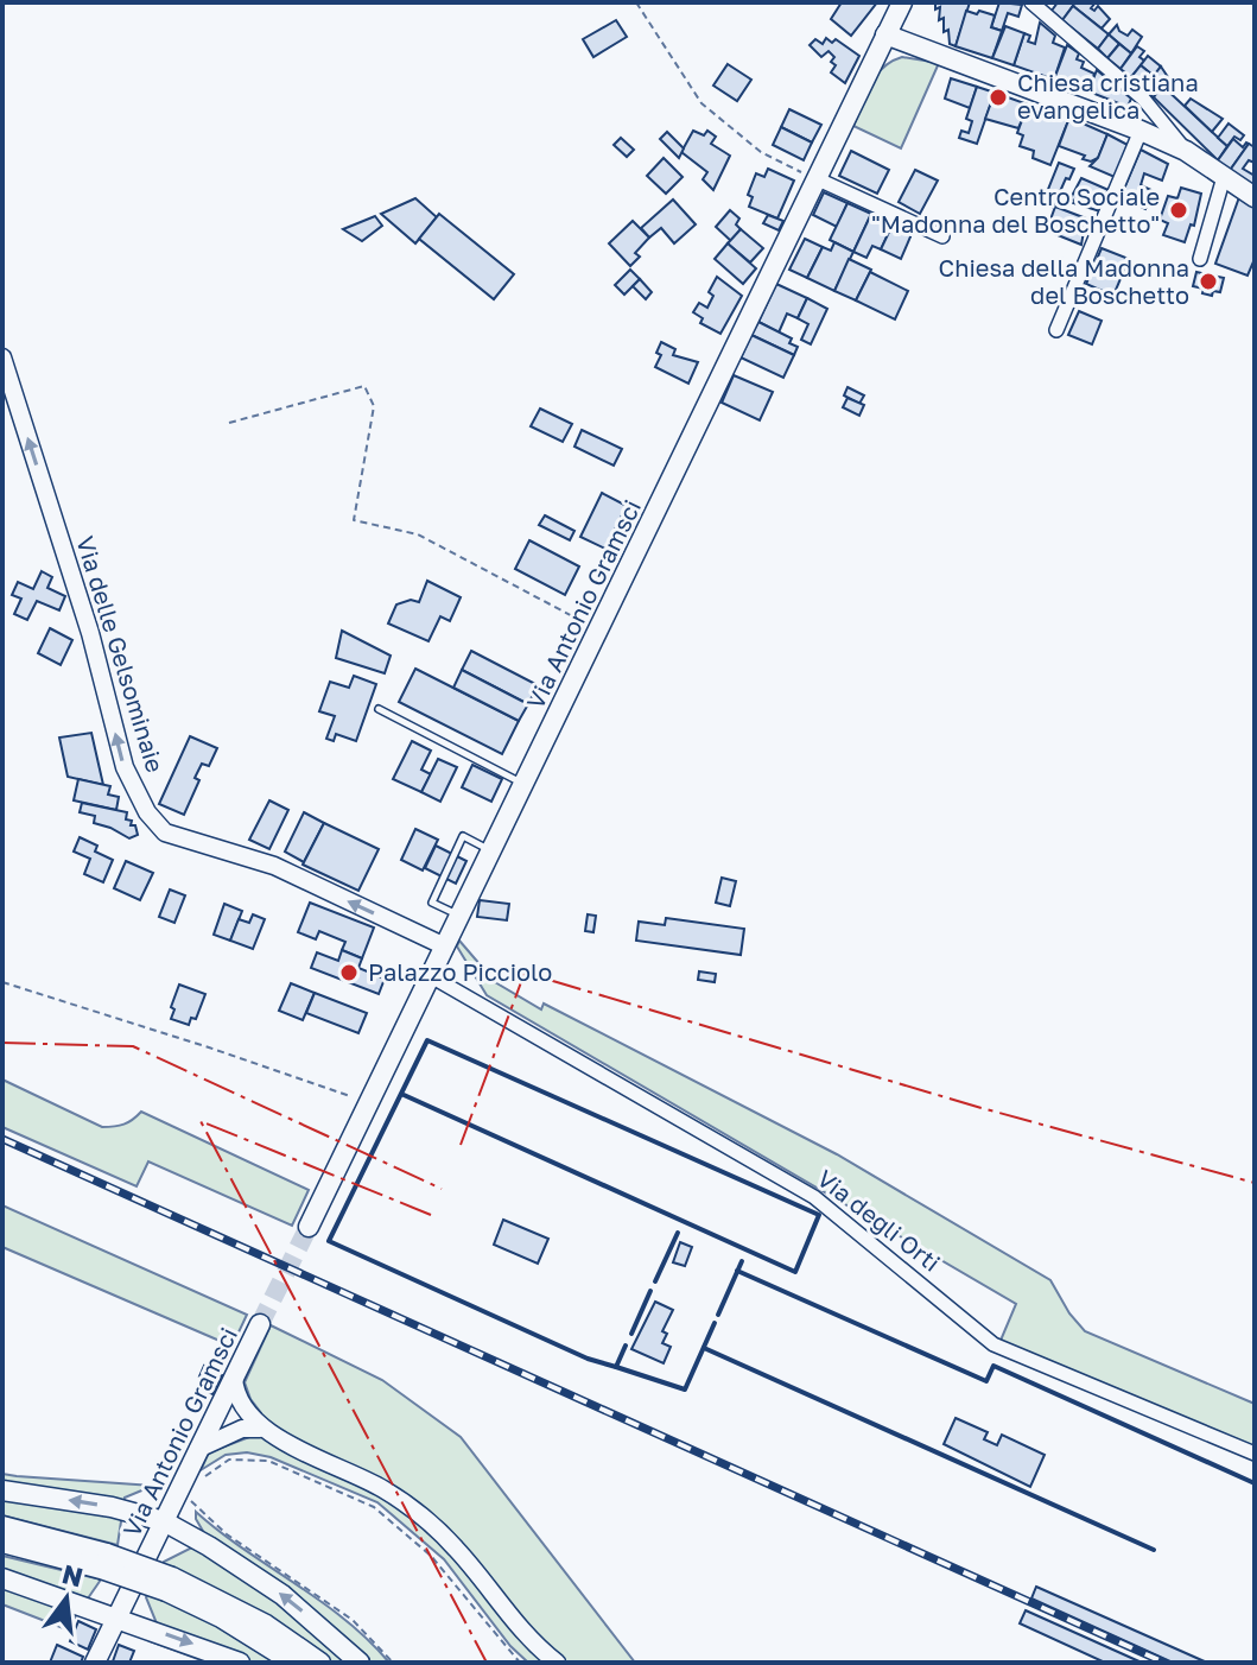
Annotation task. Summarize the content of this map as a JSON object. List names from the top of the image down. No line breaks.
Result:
{"streets":{"main road":["Via Antonio Gramsci"],"street":["Via delle Gelsominaie","Via degli Orti"]},"crossings":[["Via Antonio Gramsci","Via delle Gelsominaie"],["Via Antonio Gramsci","Via degli Orti"]],"one_way":["Via delle Gelsominaie"],"places":["Chiesa cristiana evangelica","Centro Sociale \"Madonna del Boschetto\"","Chiesa della Madonna del Boschetto","Palazzo Picciolo"],"north":"top"}
